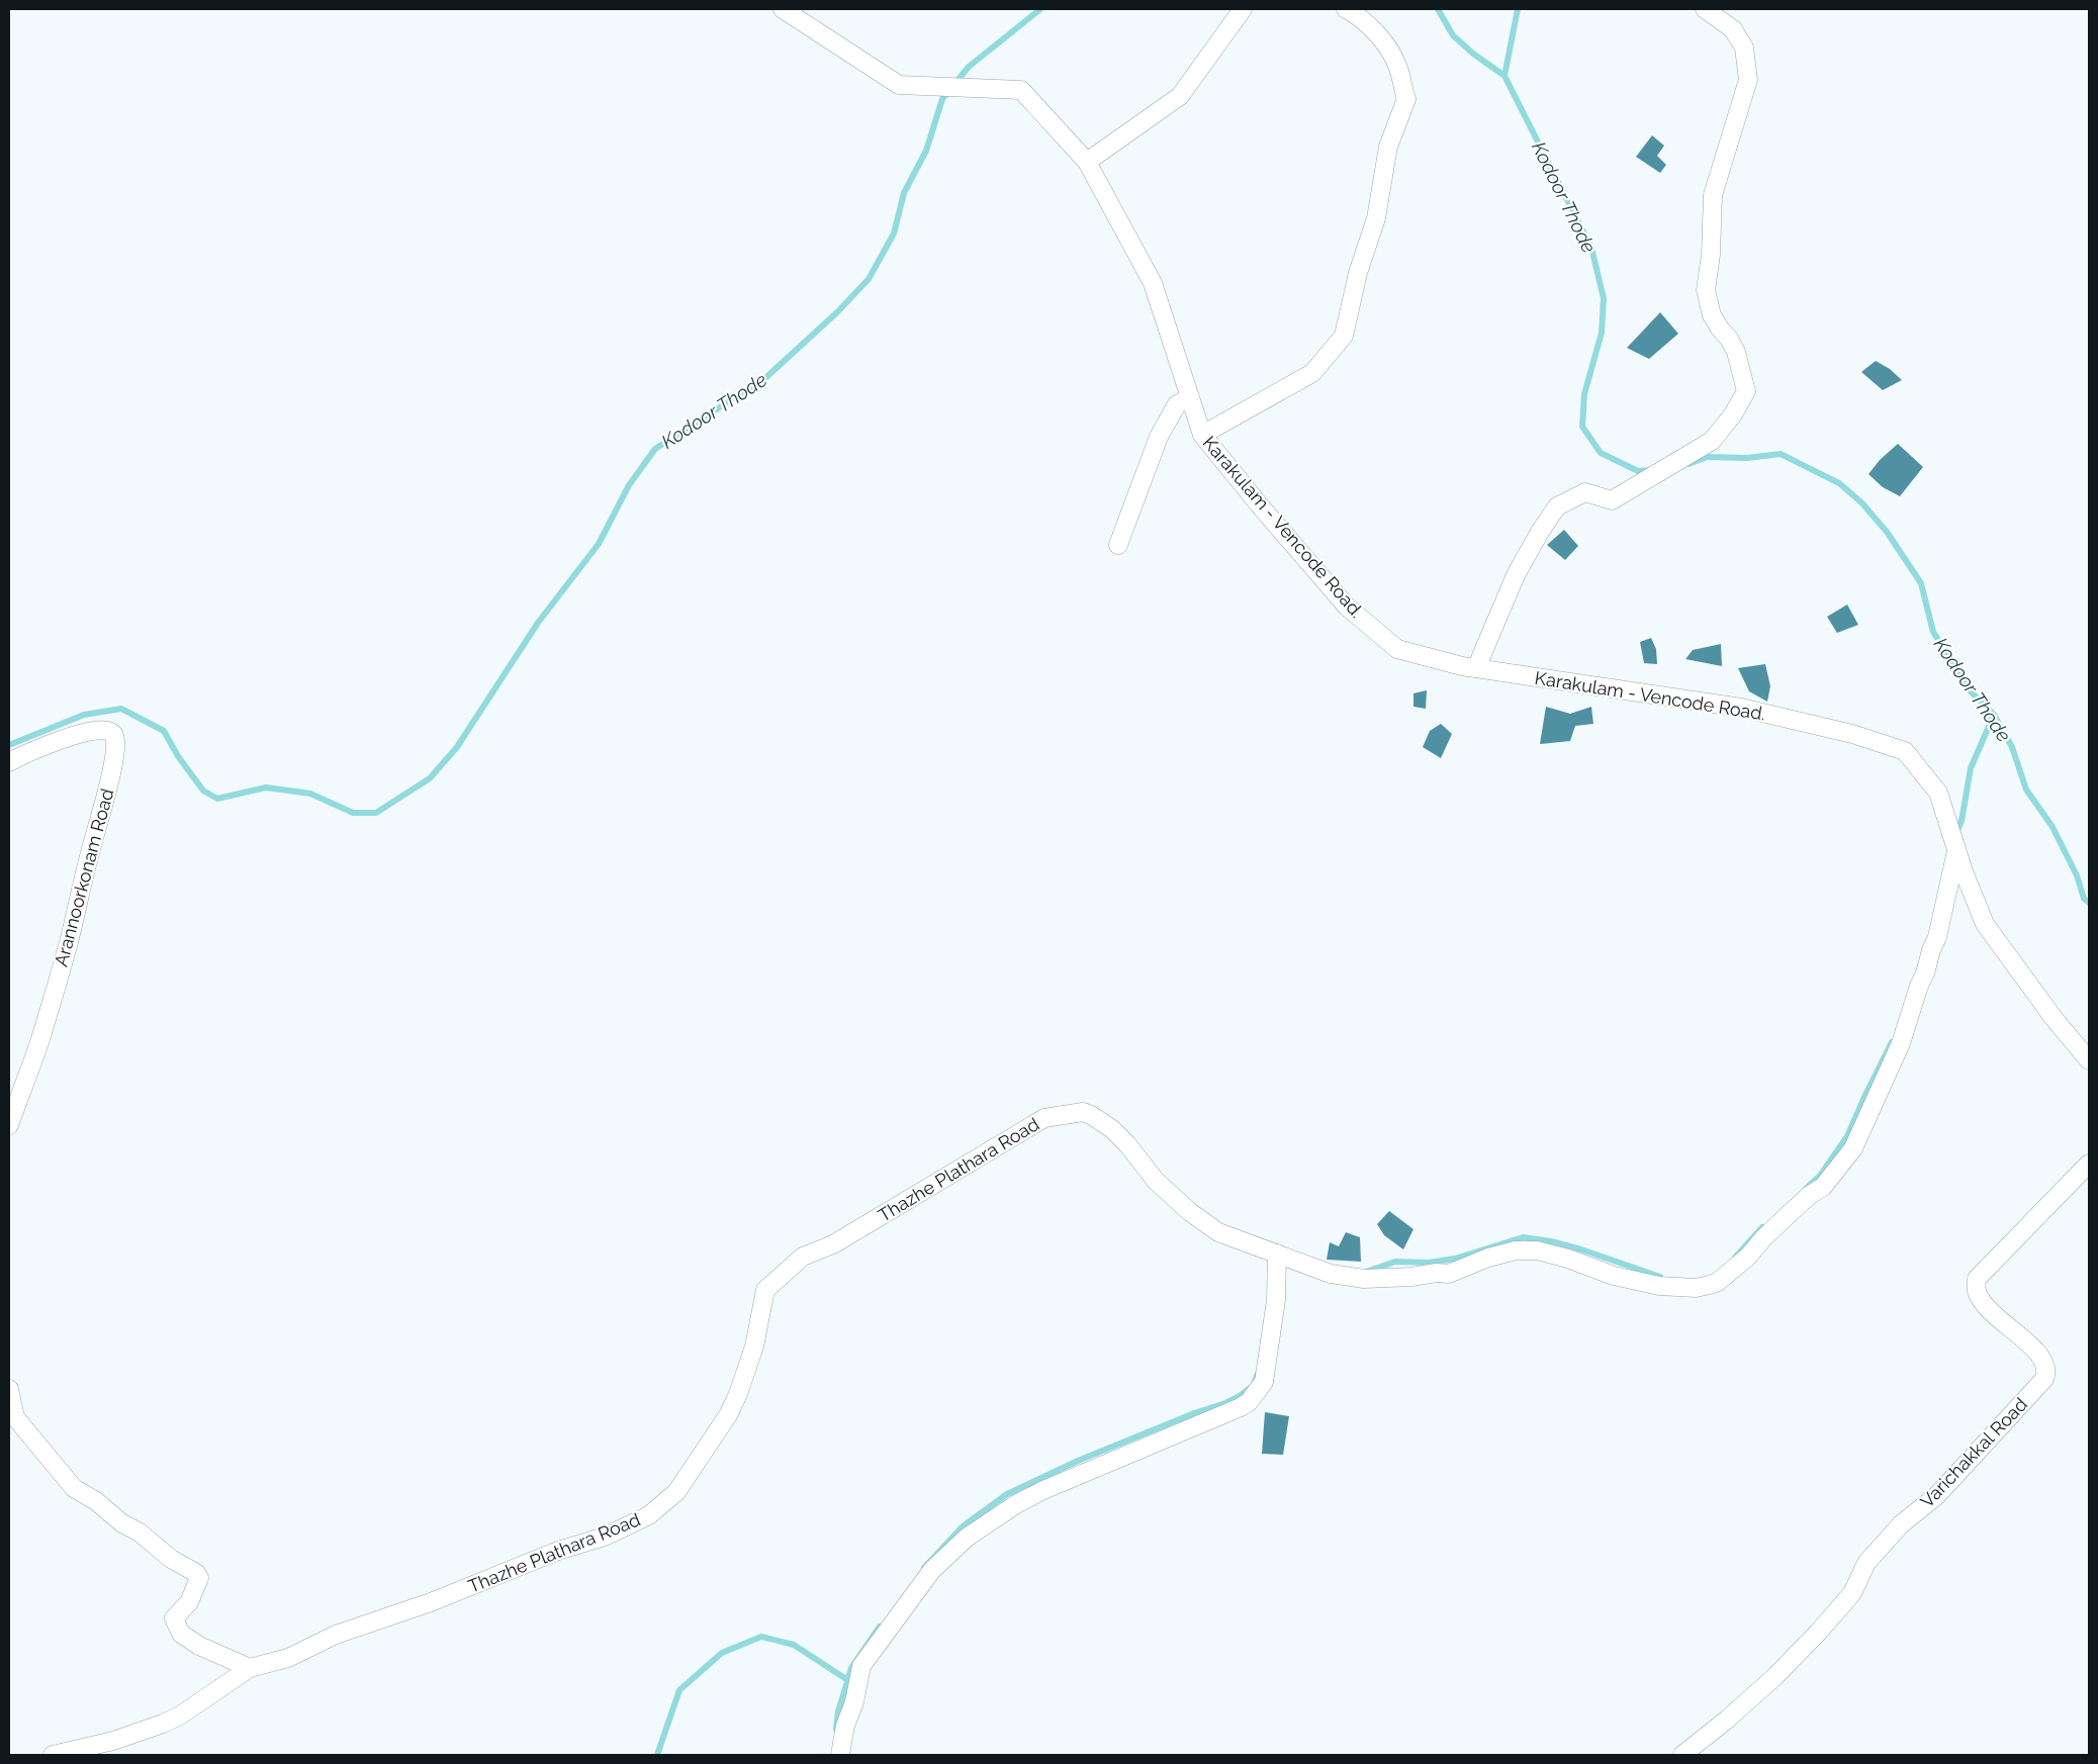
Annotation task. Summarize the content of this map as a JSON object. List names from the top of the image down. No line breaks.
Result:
{"streets":{"street":["Karakulam - Vencode Road.","Arannoorkonam Road","Thazhe Plathara Road","Varichakkal Road"]},"crossings":[["Karakulam - Vencode Road.","Thazhe Plathara Road"]],"water":["Kodoor Thode"]}
